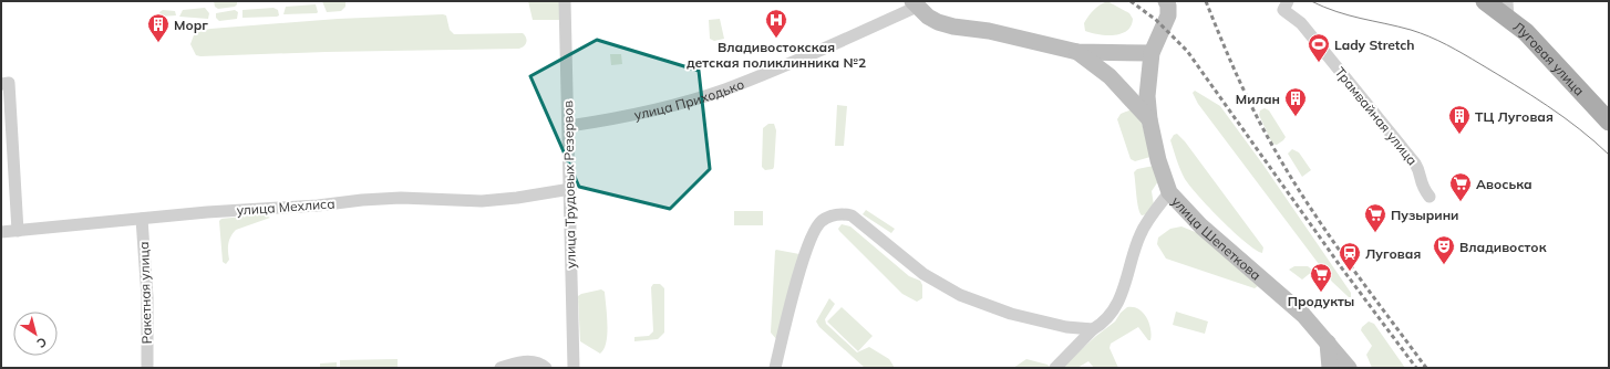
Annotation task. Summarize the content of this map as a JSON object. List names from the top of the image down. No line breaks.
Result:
{"streets":{"main road":["Луговая улица","улица Приходько","улица Шепеткова"],"street":["Трамвайная улица","улица Трудовых Резервов","улица Мехлиса","Ракетная улица"]},"crossings":[["улица Приходько","улица Трудовых Резервов"],["улица Приходько","улица Шепеткова"],["улица Трудовых Резервов","улица Мехлиса"],["улица Мехлиса","Ракетная улица"]],"places":{"hospital":["Владивостокская детская поликлинника №2"],"building":["Морг","Милан","ТЦ Луговая"],"sports":["Lady Stretch"],"supermarket":["Авоська","Пузырини","Продукты"],"theatre":["Владивосток"],"station":["Луговая"]},"north":"bottom right"}
